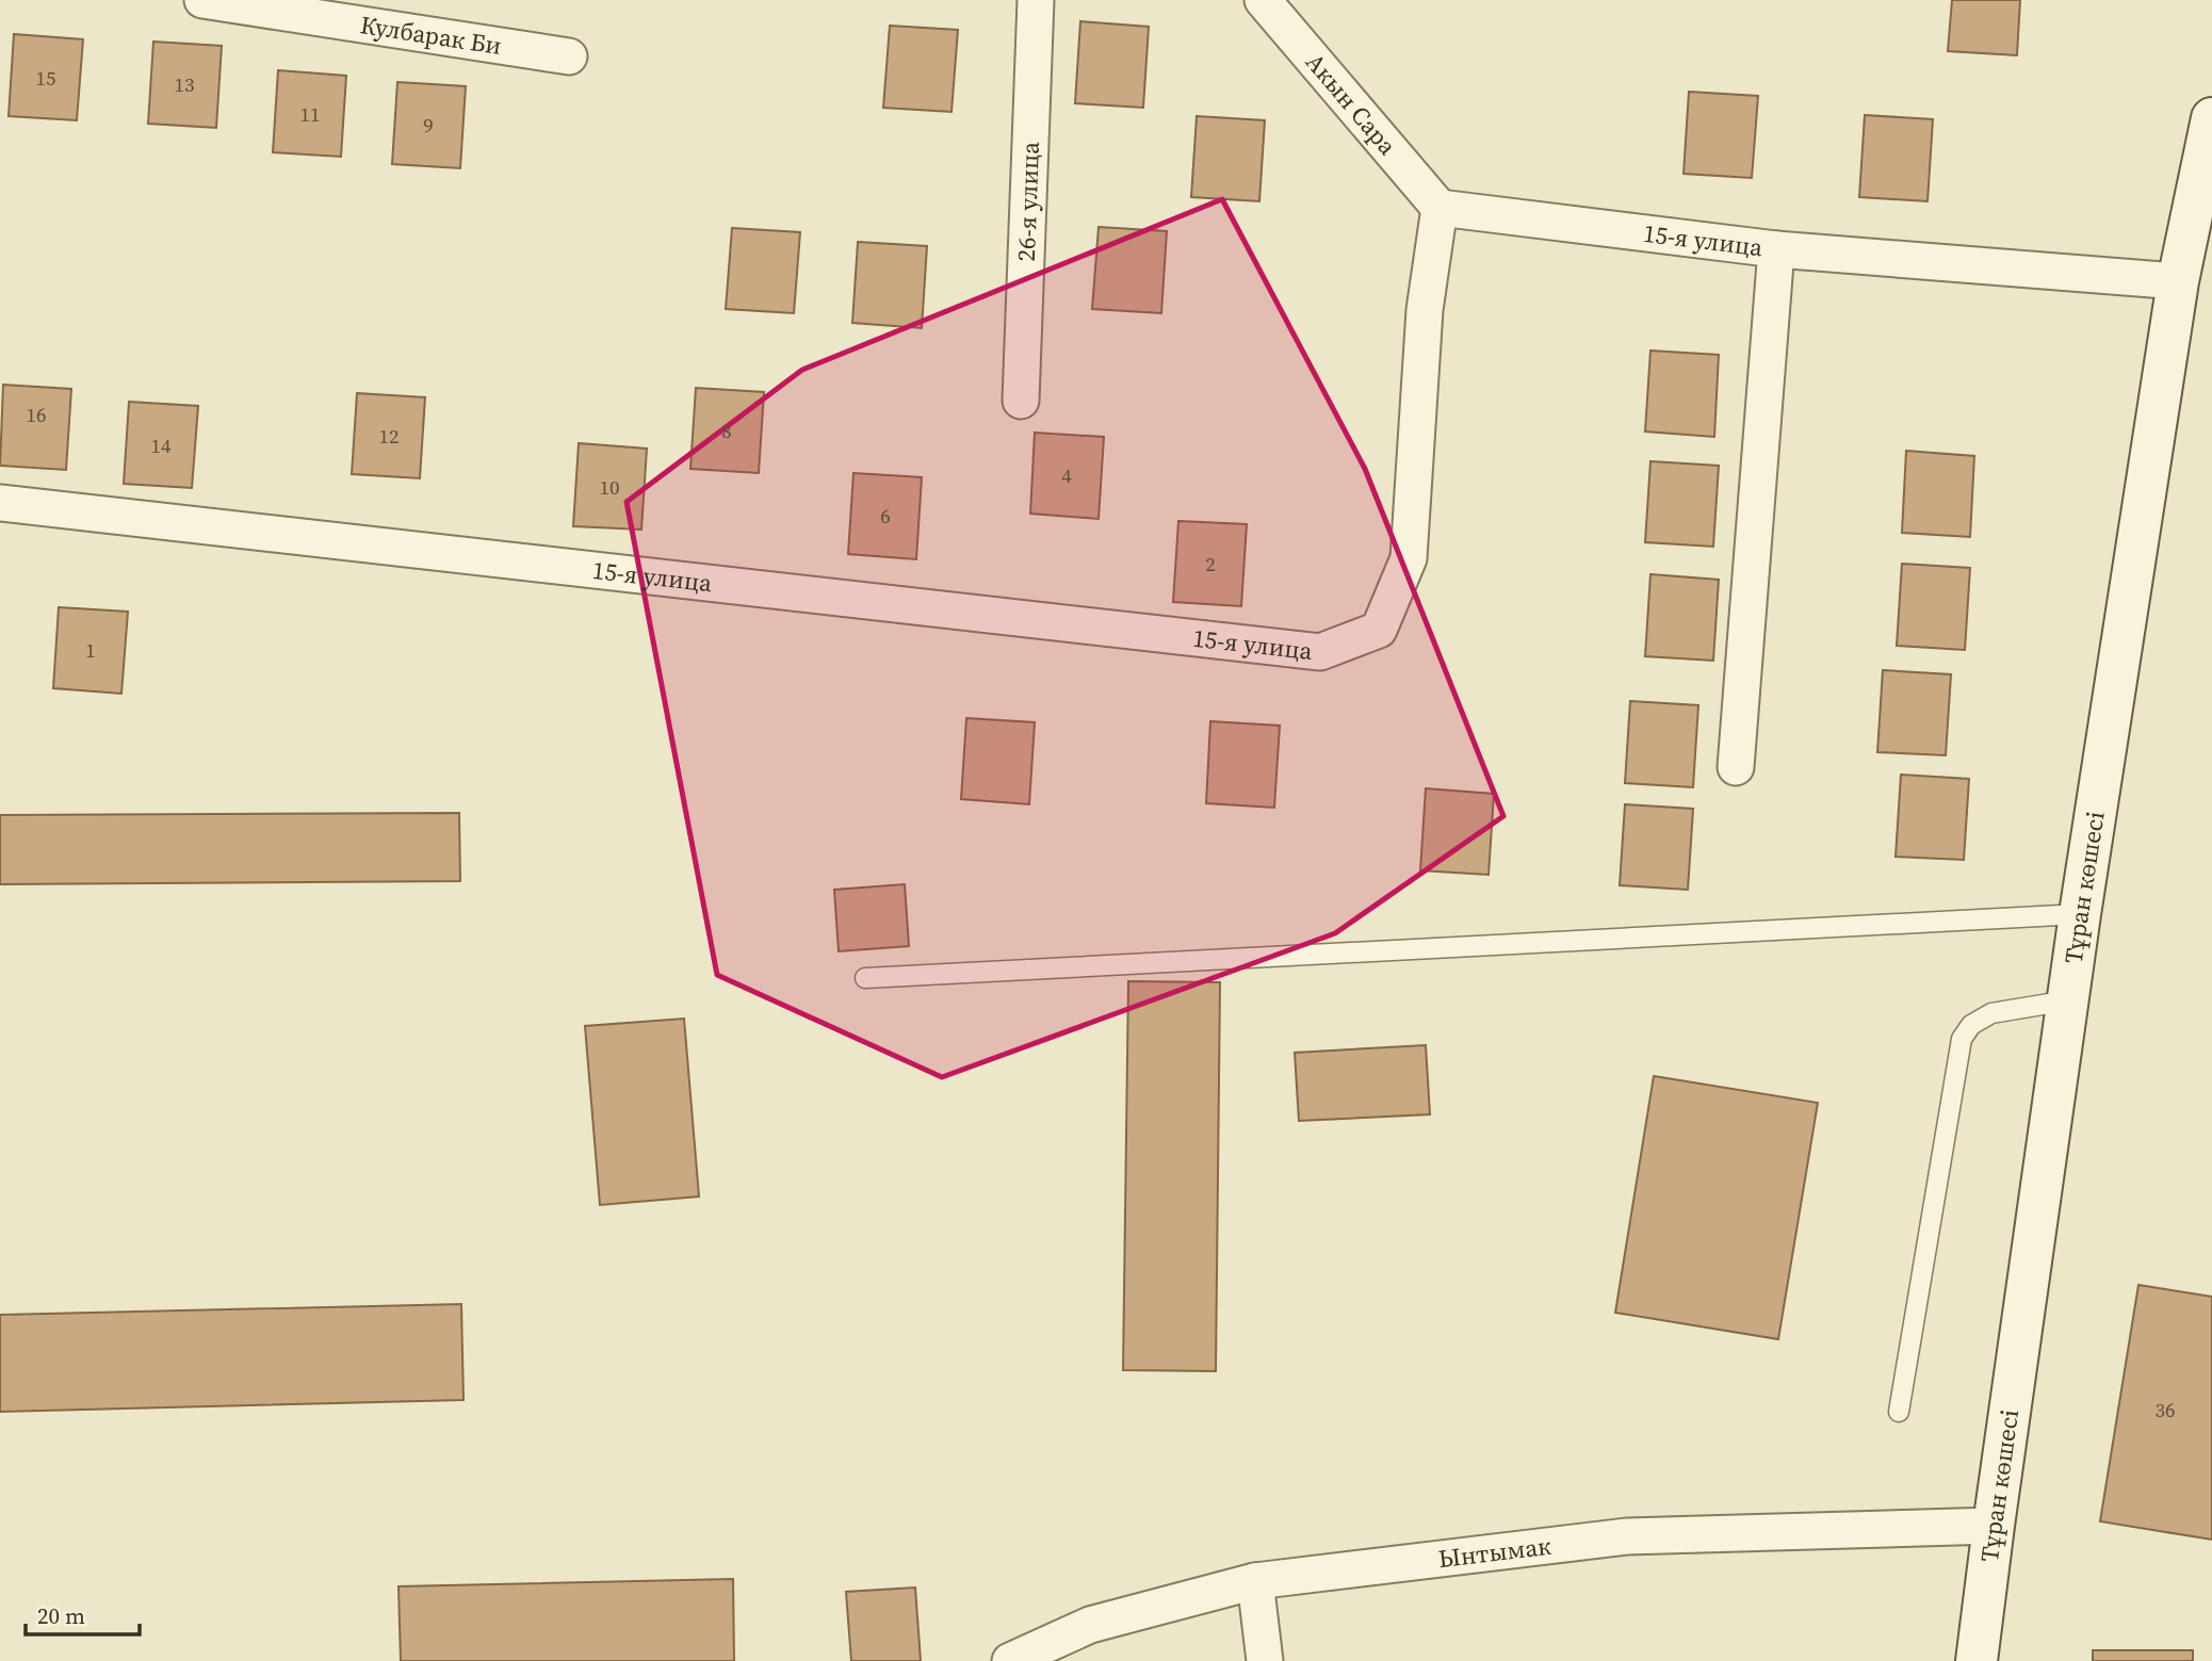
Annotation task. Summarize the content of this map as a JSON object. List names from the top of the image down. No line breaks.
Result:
{"streets":{"street":["Кулбарак Би","Акын Сара","26-я улица","15-я улица","Тұран көшесі","Ынтымак"]},"crossings":[["Акын Сара","15-я улица"],["15-я улица","Тұран көшесі"],["Тұран көшесі","Ынтымак"]],"house_numbers":["15","13","11","9","16","8","12","14","4","10","6","2","1","36"],"scale_bar":"20 m"}
